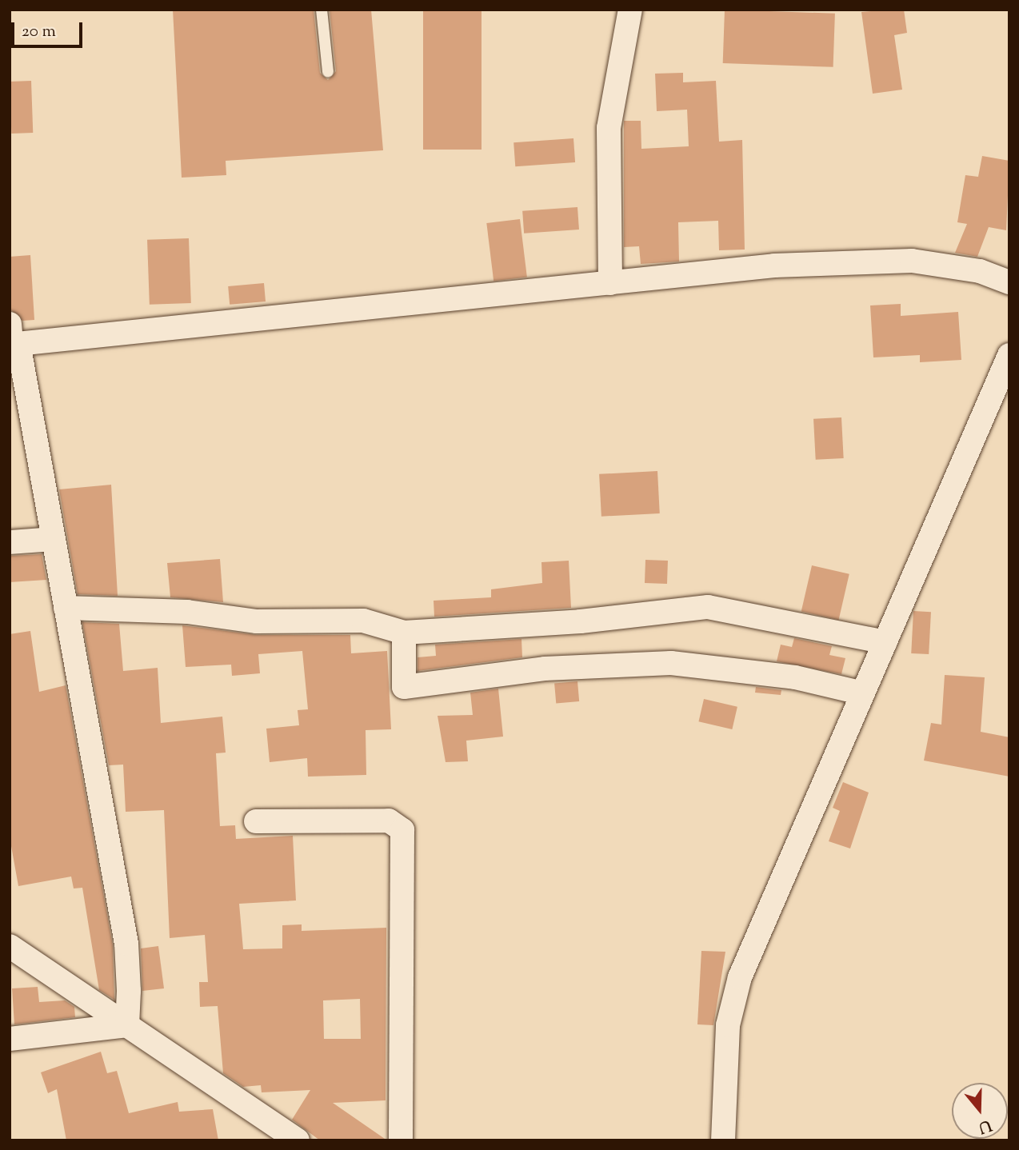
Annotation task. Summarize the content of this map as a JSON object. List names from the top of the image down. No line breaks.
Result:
{"scale_bar":"20 m","north":"bottom"}
